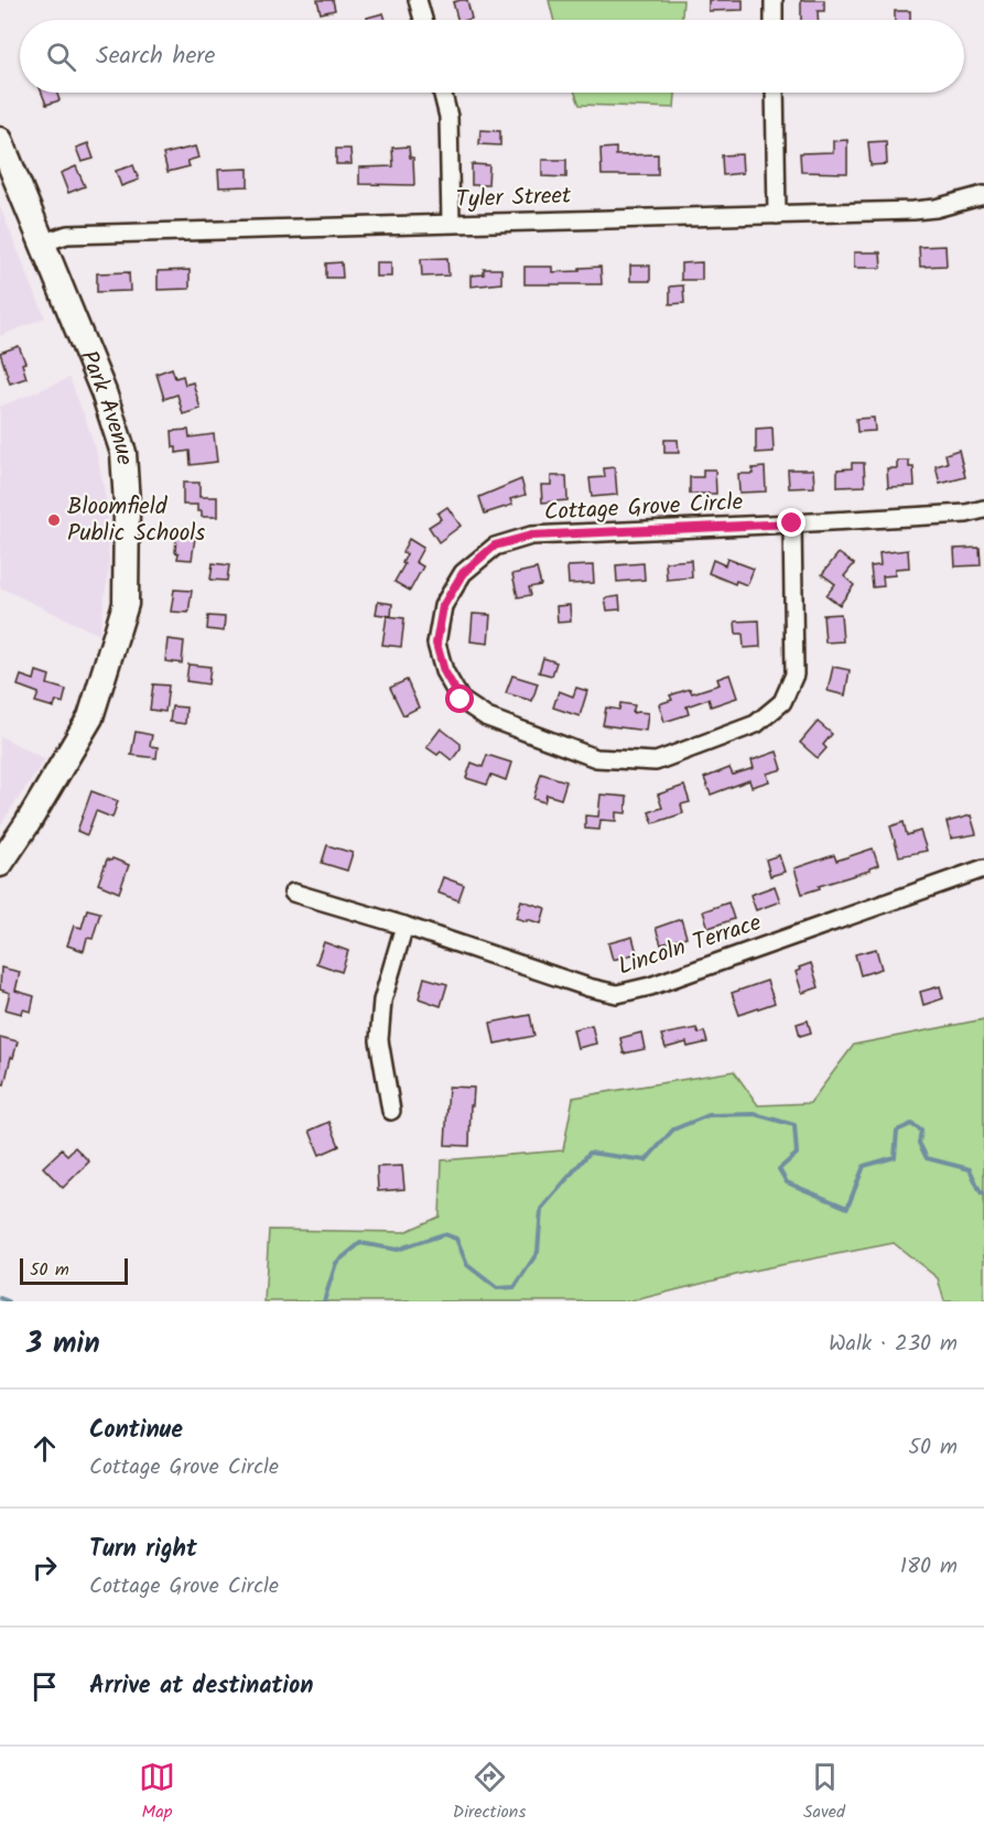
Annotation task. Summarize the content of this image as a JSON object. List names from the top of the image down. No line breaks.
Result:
{"streets":{"main road":["Park Avenue"],"street":["Tyler Street","Cottage Grove Circle","Lincoln Terrace"]},"crossings":[["Tyler Street","Park Avenue"]],"places":["Bloomfield Public Schools"],"scale_bar":"50 m","page":{"search":"Search here","scale":"50 m","heading":["3 min","Walk · 230 m"],"list":[["Continue","Cottage Grove Circle","50 m"],["Turn right","Cottage Grove Circle","180 m"],"Arrive at destination"],"nav":["Map","Directions","Saved"]}}
